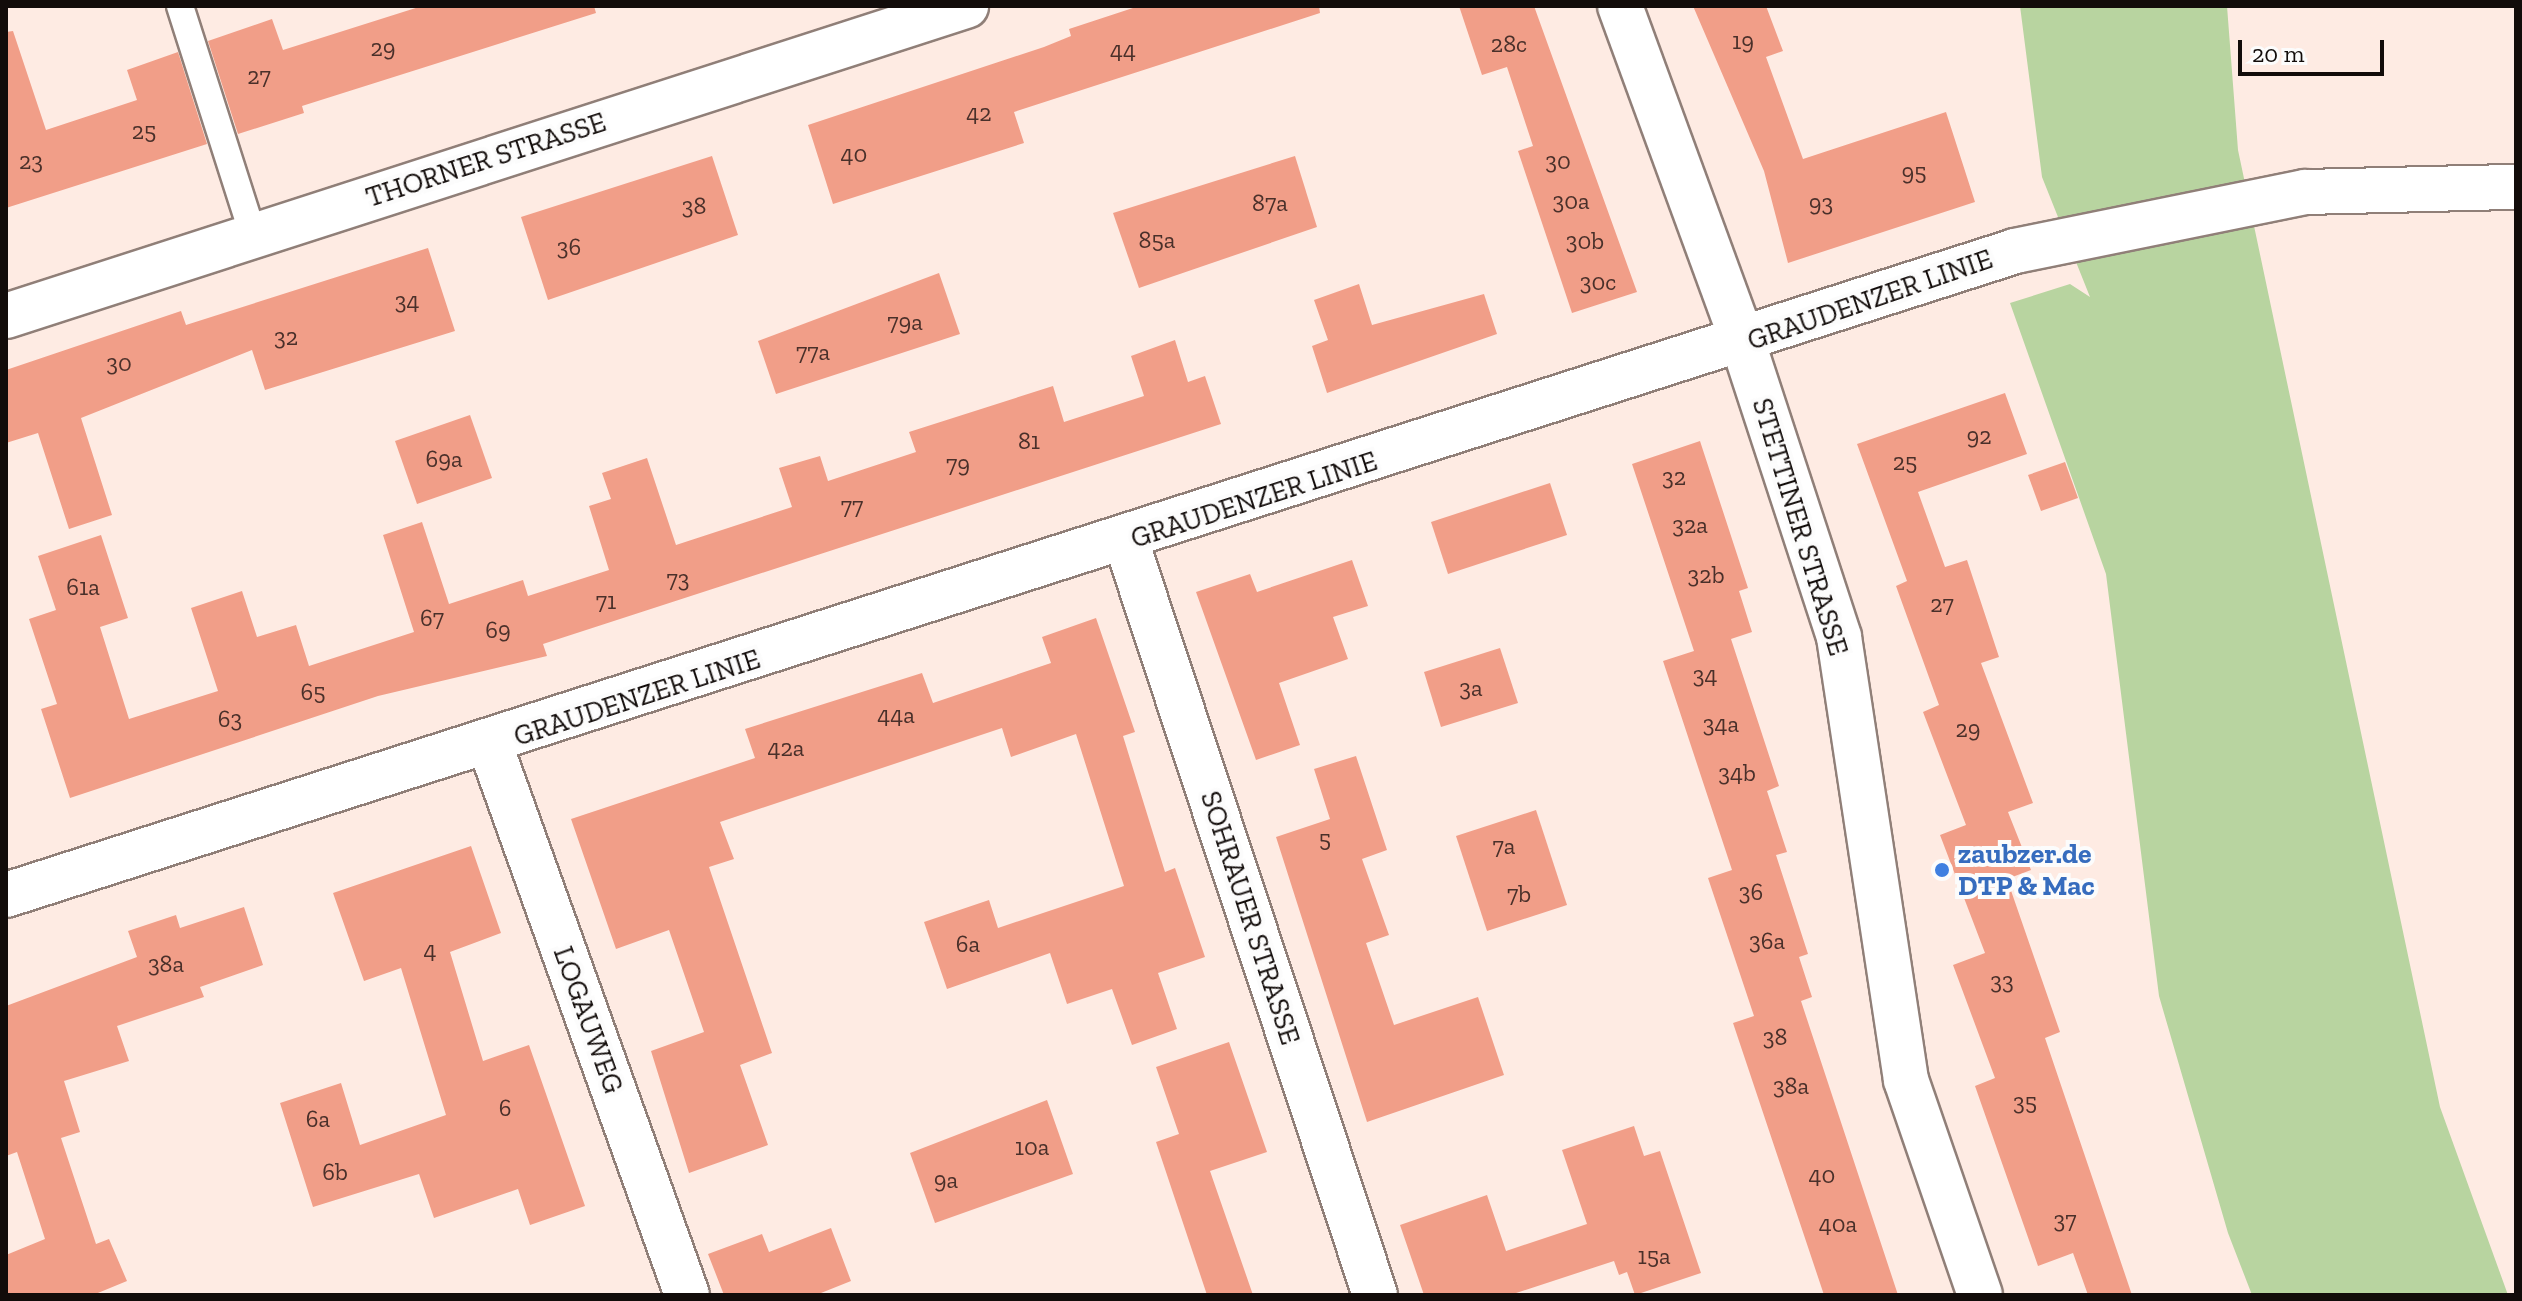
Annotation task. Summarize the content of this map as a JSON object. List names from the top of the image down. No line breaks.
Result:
{"streets":{"street":["THORNER STRASSE","GRAUDENZER LINIE","STETTINER STRASSE","SOHRAUER STRASSE","LOGAUWEG"]},"crossings":[["GRAUDENZER LINIE","STETTINER STRASSE"],["GRAUDENZER LINIE","SOHRAUER STRASSE"],["GRAUDENZER LINIE","LOGAUWEG"]],"places":["zaubzer.de DTP & Mac"],"house_numbers":["19","28c","29","44","27","42","25","40","23","30","95","30a","87a","93","38","85a","30b","36","30c","34","79a","32","77a","30","92","81","69a","25","79","32","77","32a","32b","73","61a","71","27","67","69","34","3a","65","44a","63","34a","29","42a","34b","5","7a","36","7b","36a","6a","4","38a","33","38","38a","35","6","6a","10a","6b","40","9a","37","40a","15a"],"scale_bar":"20 m"}
